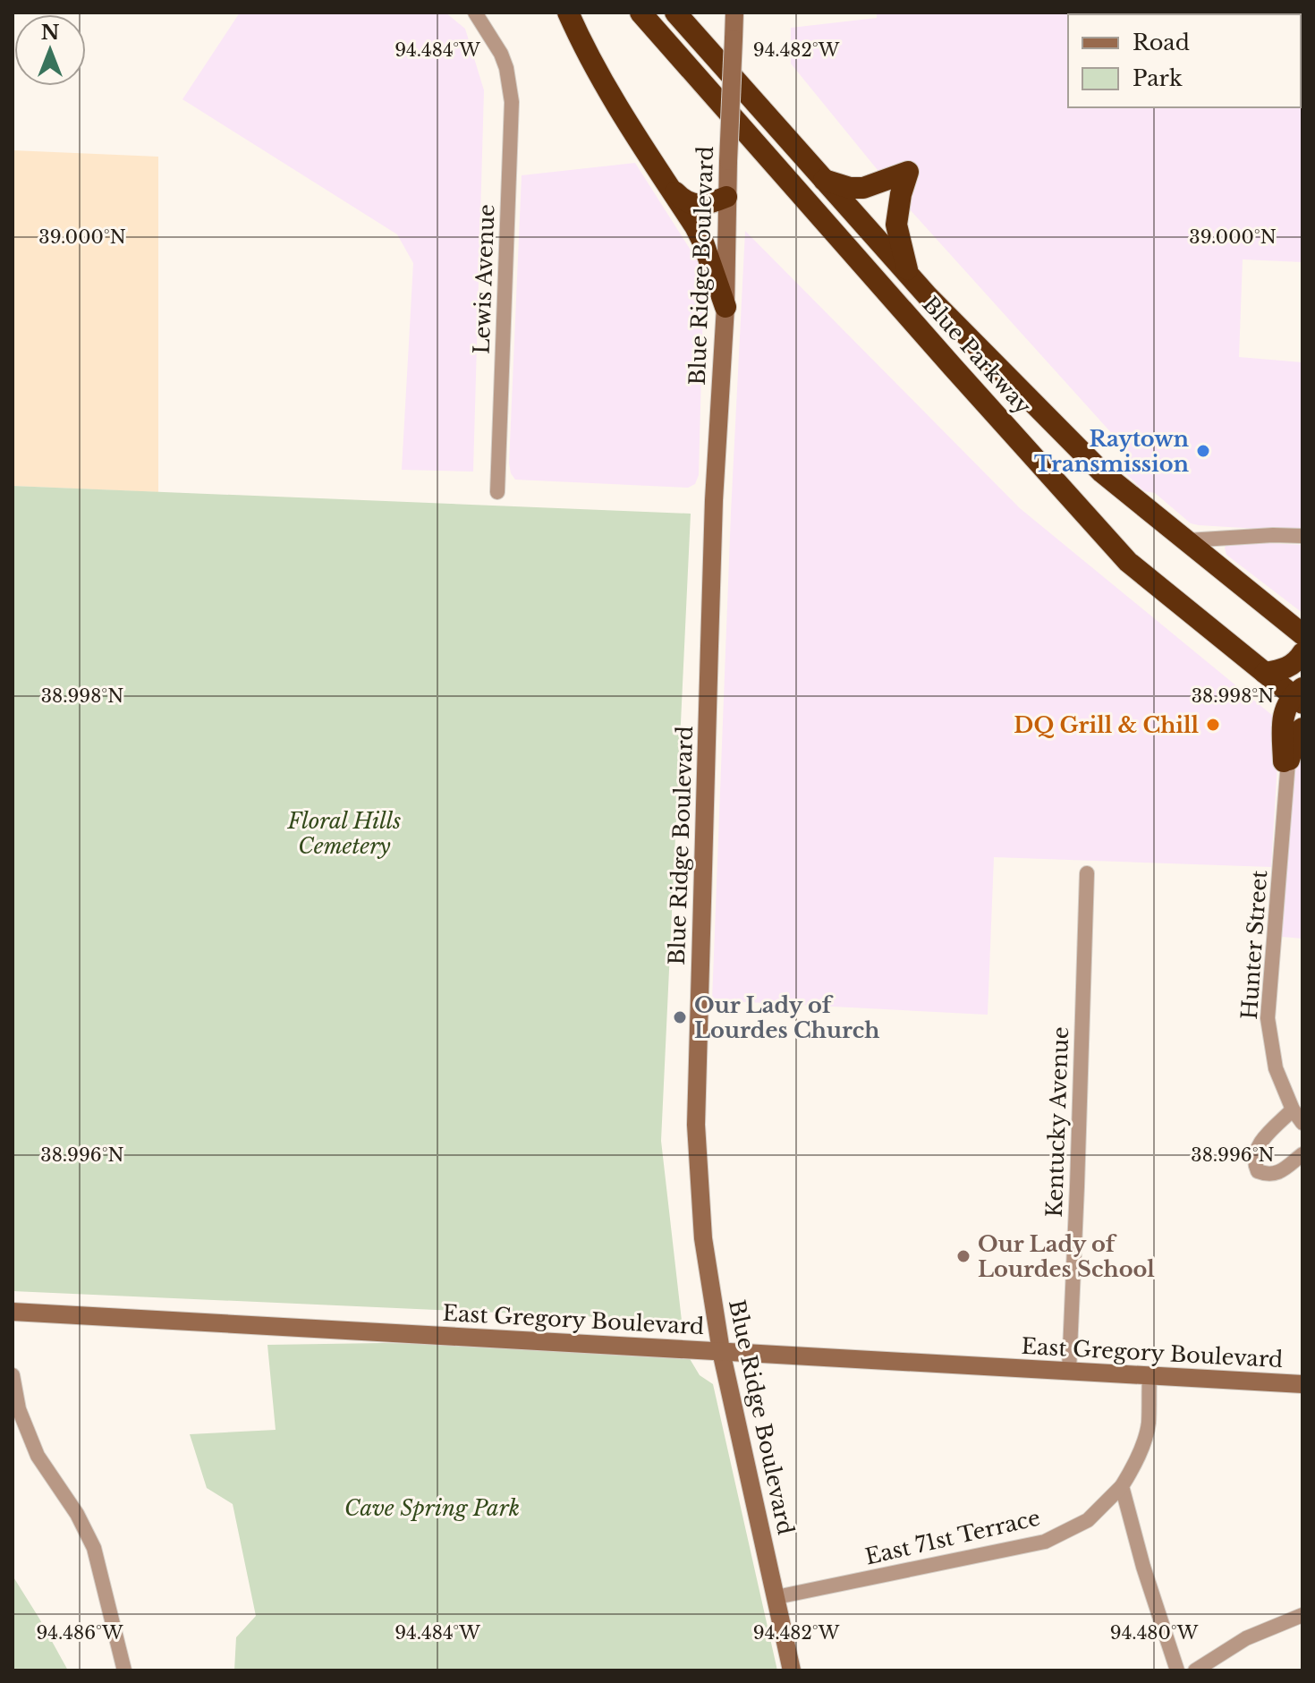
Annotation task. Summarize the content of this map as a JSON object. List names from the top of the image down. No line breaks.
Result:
{"streets":{"highway":["Blue Parkway"],"main road":["Blue Ridge Boulevard","East Gregory Boulevard"],"street":["Lewis Avenue","Hunter Street","Kentucky Avenue","East 71st Terrace"]},"crossings":[["Blue Ridge Boulevard","East Gregory Boulevard"],["Blue Ridge Boulevard","East 71st Terrace"],["Kentucky Avenue","East Gregory Boulevard"]],"parks":["Floral Hills Cemetery","Cave Spring Park"],"places":["Raytown Transmission","DQ Grill & Chill","Our Lady of Lourdes Church","Our Lady of Lourdes School"],"legend":["Road","Park"],"north":"top","coordinates":["94.484°W","94.482°W","39.000°N","38.998°N","38.996°N","94.486°W","94.480°W"]}
